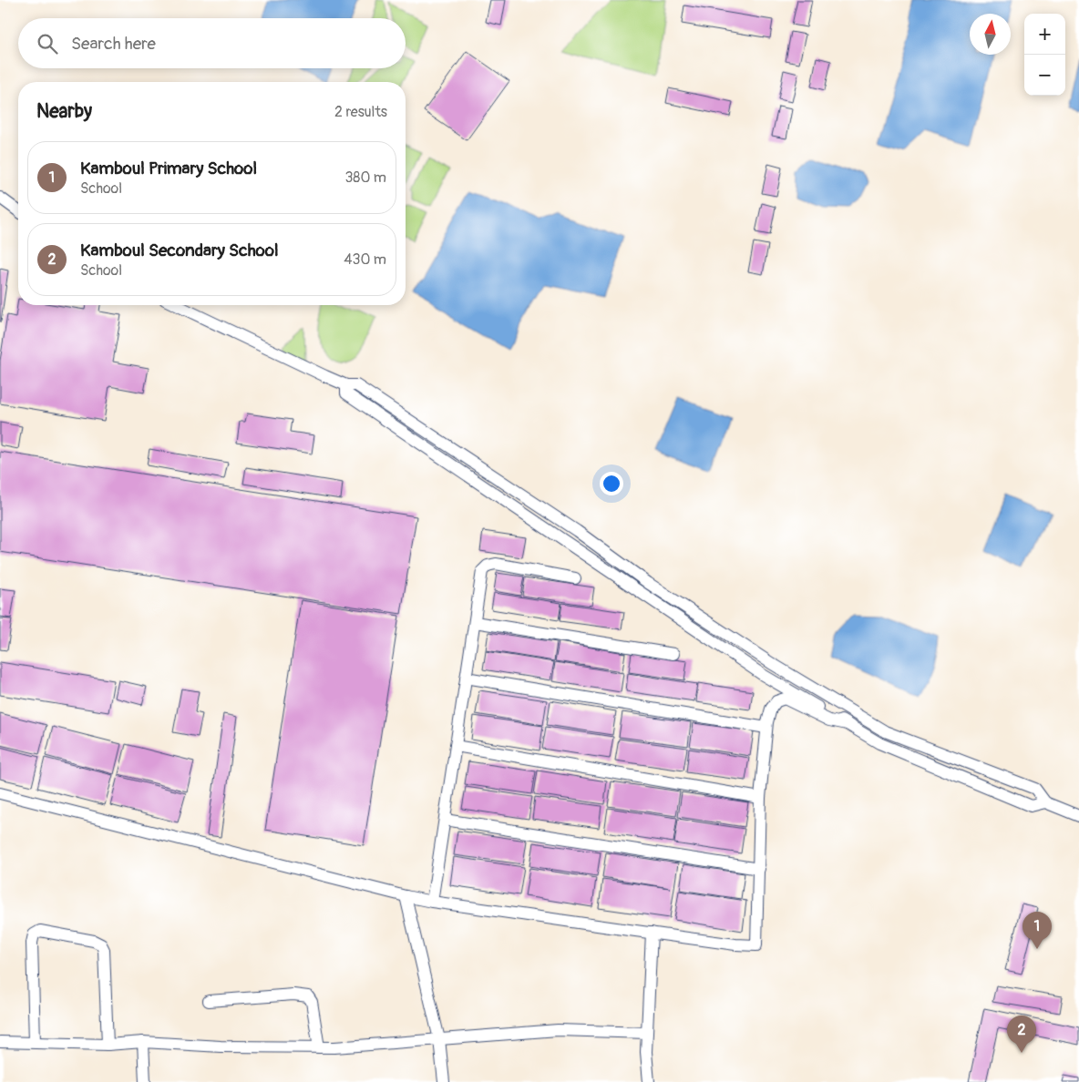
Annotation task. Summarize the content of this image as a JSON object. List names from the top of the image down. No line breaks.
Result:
{"north":"top","page":{"map_buttons":["+","−"],"search":"Search here","heading":["Nearby","2 results"],"list":[{"mark":"1","name":"Kamboul Primary School","note":"School","value":"380 m"},{"mark":"2","name":"Kamboul Secondary School","note":"School","value":"430 m"}],"pins":["1","2"]}}
